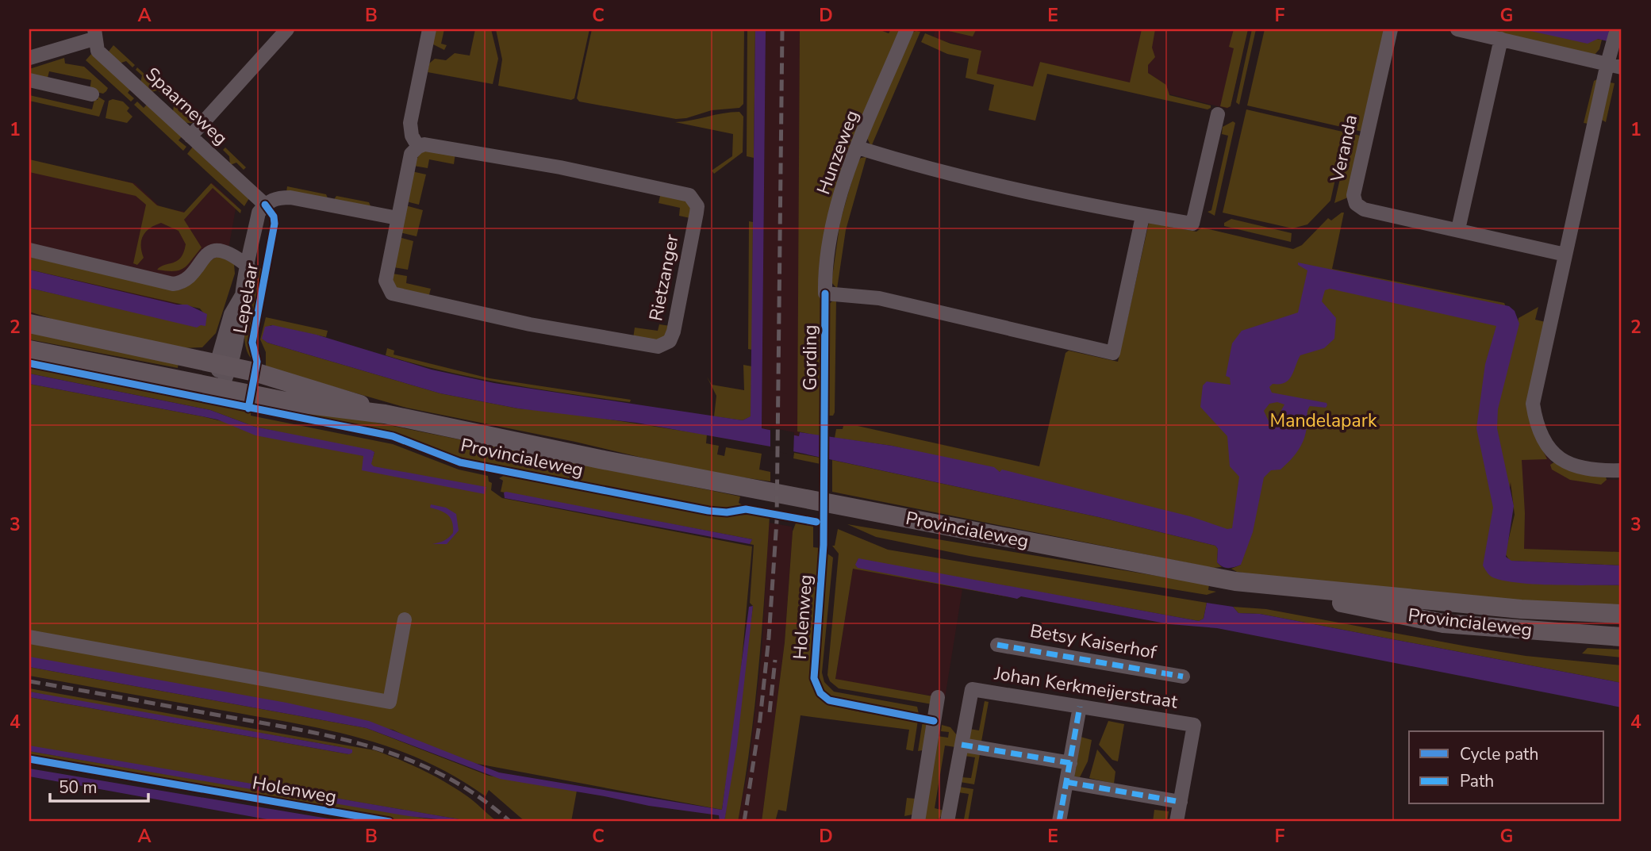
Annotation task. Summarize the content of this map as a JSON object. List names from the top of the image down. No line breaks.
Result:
{"streets":{"main road":["Provincialeweg"],"street":["Spaarneweg","Veranda","Hunzeweg","Rietzanger","Lepelaar","Betsy Kaiserhof","Johan Kerkmeijerstraat"],"cycle path":["Gording","Holenweg"]},"crossings":[["Spaarneweg","Lepelaar"],["Lepelaar","Provincialeweg"]],"parks":["Mandelapark"],"legend":["Cycle path","Path"],"scale_bar":"50 m","grid":{"columns":["A","B","C","D","E","F","G"],"rows":["1","2","3","4"]}}
